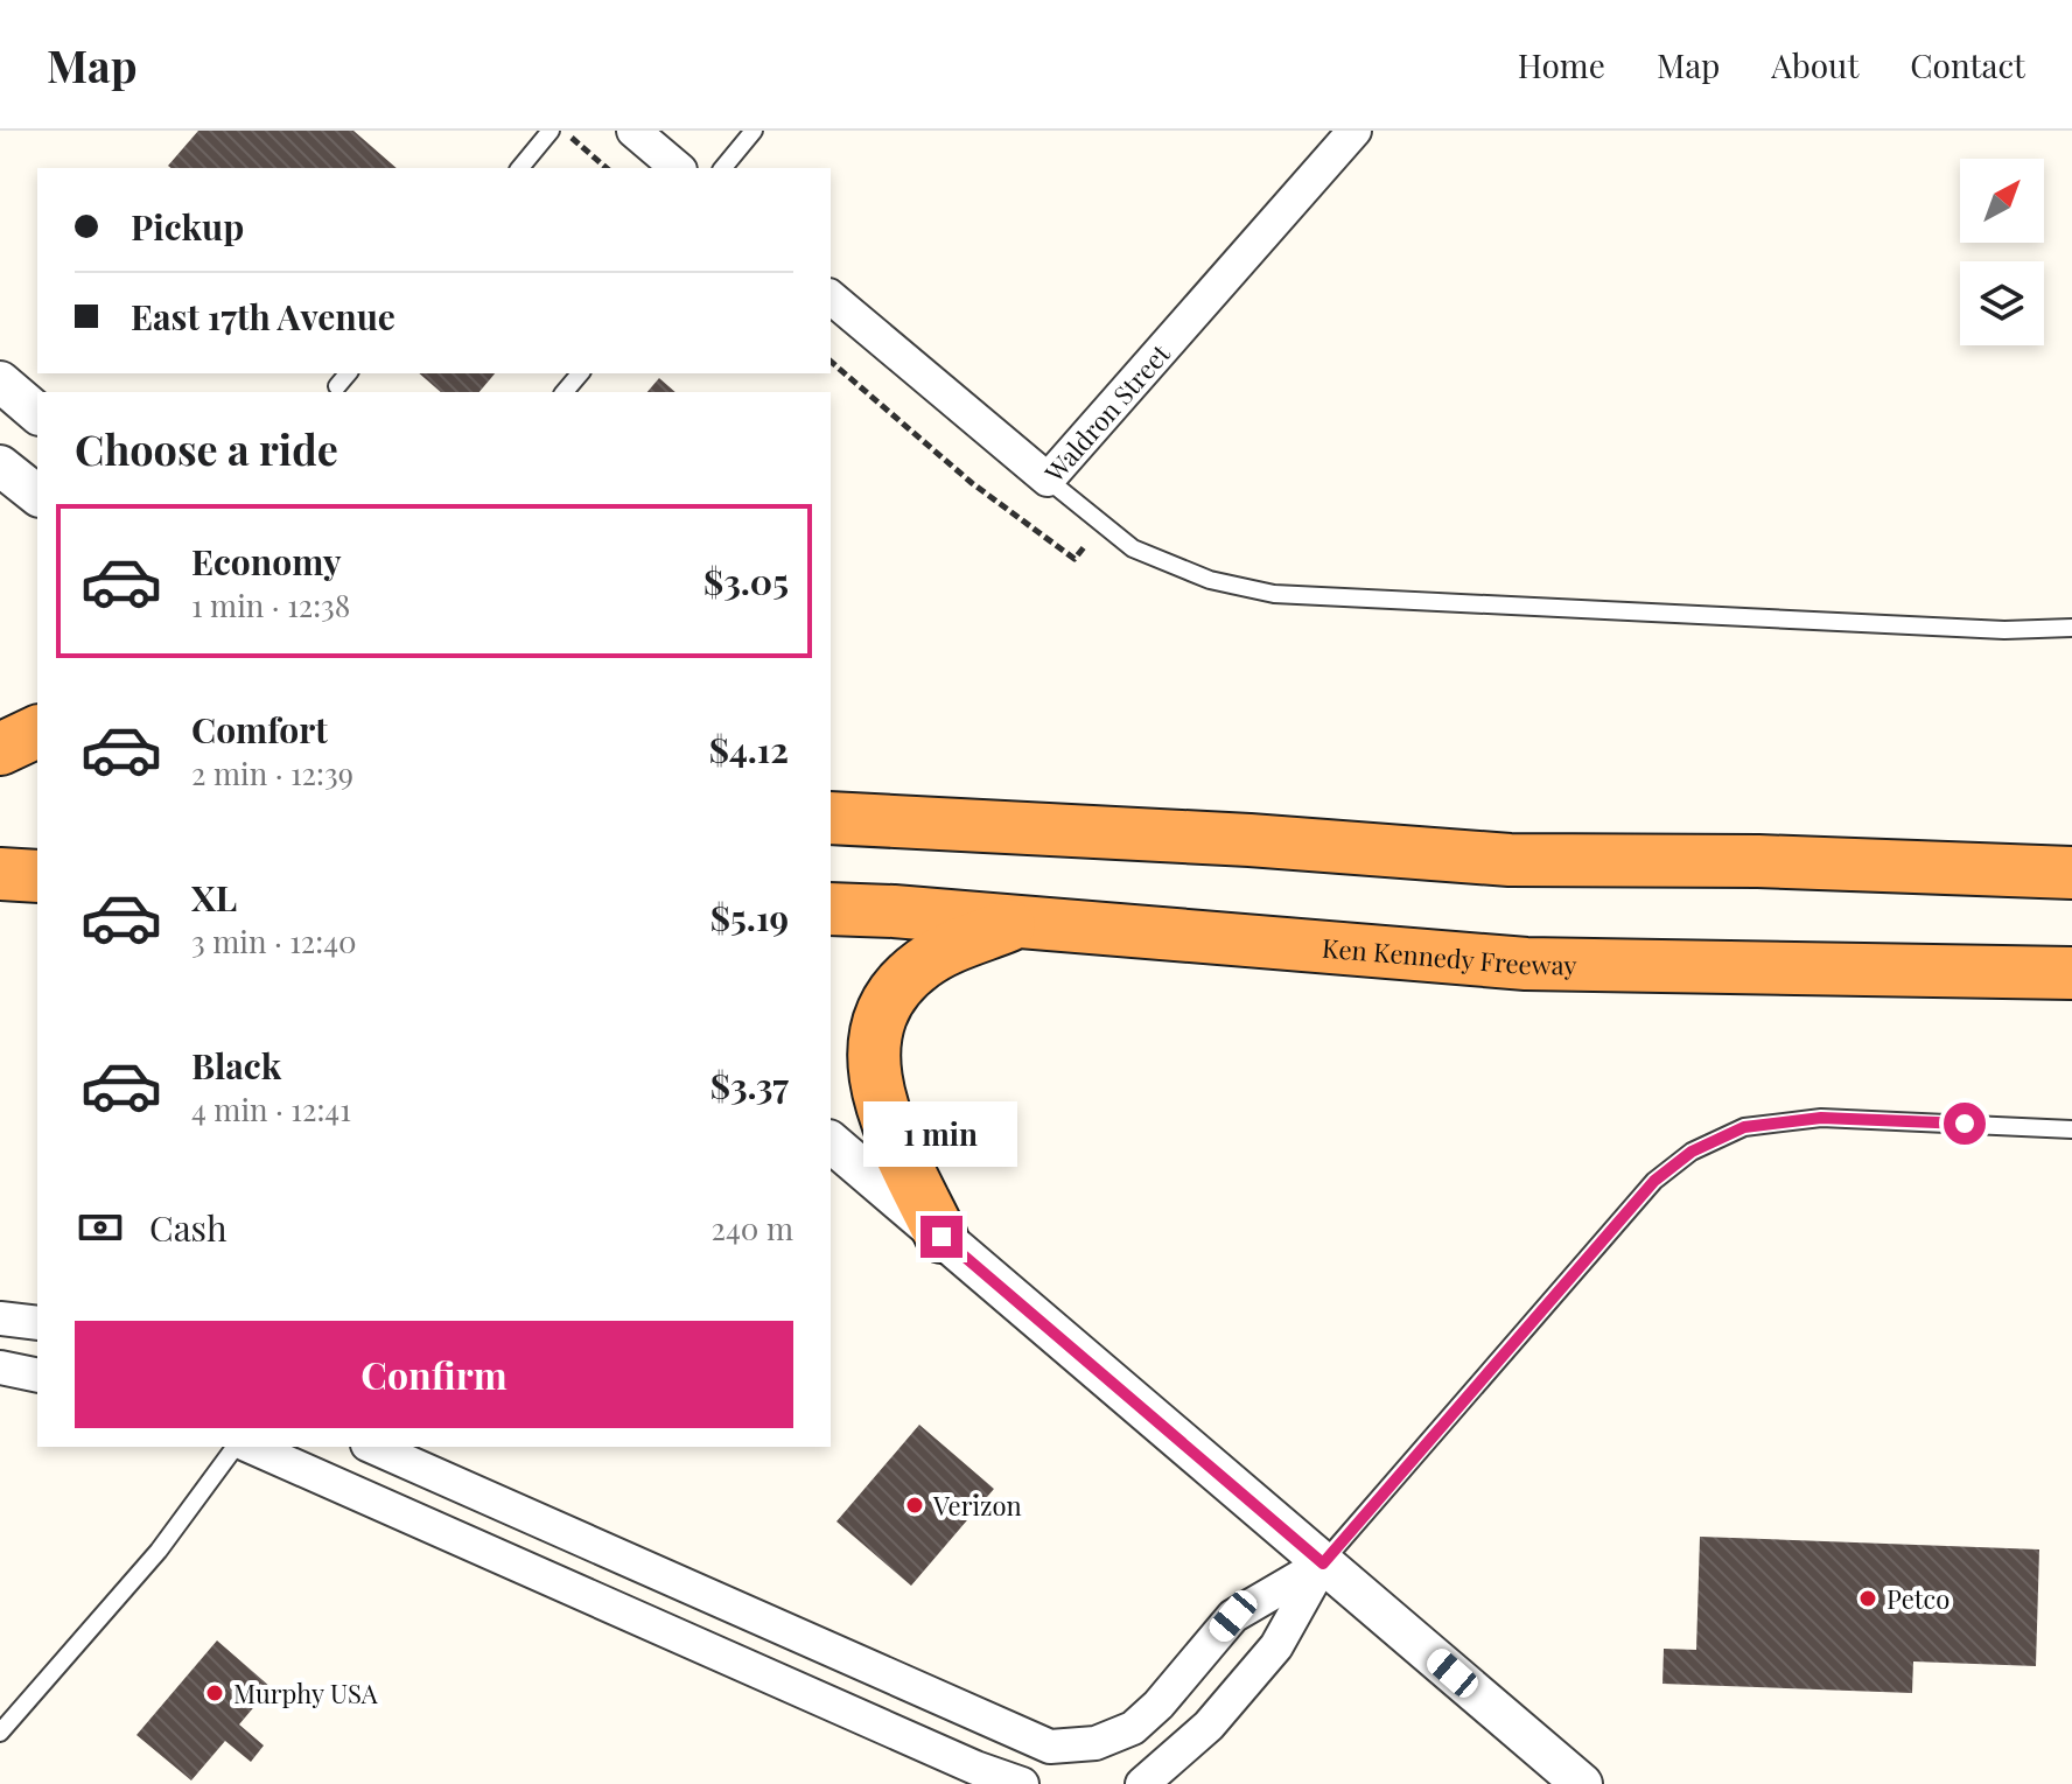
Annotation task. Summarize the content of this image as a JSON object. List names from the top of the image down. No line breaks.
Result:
{"streets":{"highway":["Ken Kennedy Freeway"],"street":["Waldron Street"]},"places":["Verizon","Petco","Murphy USA"],"north":"top right","page":{"header":"Map","nav":["Home","Map","About","Contact"],"banner":["Pickup","East 17th Avenue"],"heading":"Choose a ride","list":[{"name":"Economy","note":"1 min · 12:38","value":"$3.05"},{"name":"Comfort","note":"2 min · 12:39","value":"$4.12"},{"name":"XL","note":"3 min · 12:40","value":"$5.19"},{"name":"Black","note":"4 min · 12:41","value":"$3.37"}],"bubble":"1 min","pay":["Cash","240 m"],"buttons":"Confirm"}}
